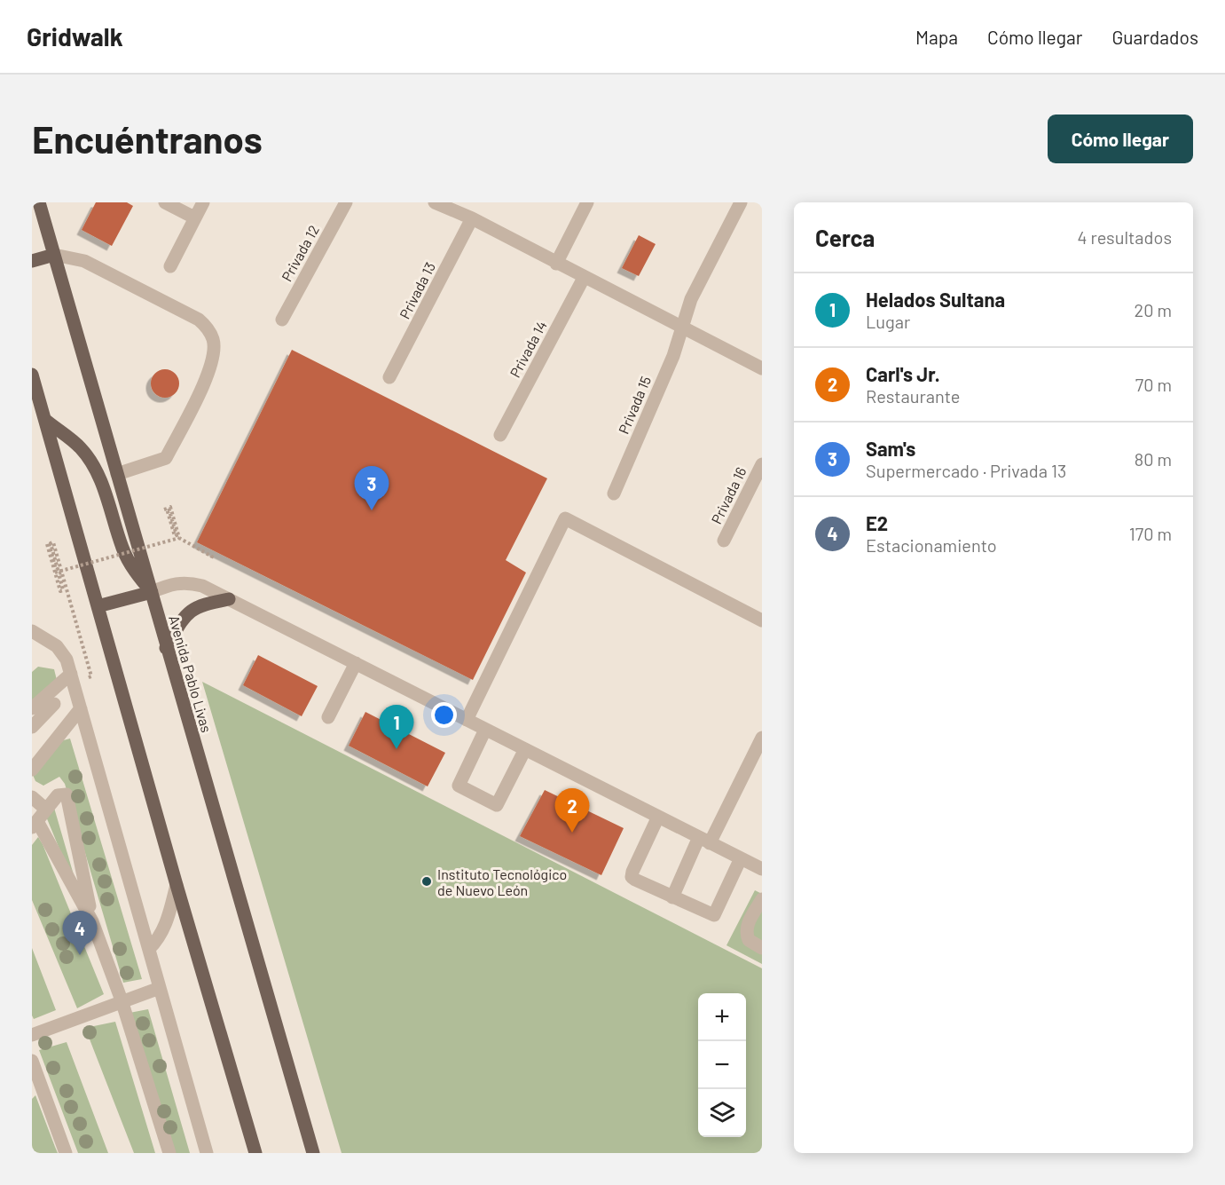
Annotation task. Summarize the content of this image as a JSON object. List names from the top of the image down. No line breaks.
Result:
{"streets":{"main road":["Avenida Pablo Livas"],"street":["Privada 12","Privada 13","Privada 14","Privada 15","Privada 16"]},"places":["Instituto Tecnológico de Nuevo León"],"page":{"header":"Gridwalk","nav":["Mapa","Cómo llegar","Guardados"],"buttons":"Cómo llegar","title":"Encuéntranos","heading":["Cerca","4 resultados"],"list":[{"mark":"1","name":"Helados Sultana","note":"Lugar","value":"20 m"},{"mark":"2","name":"Carl's Jr.","note":"Restaurante","value":"70 m"},{"mark":"3","name":"Sam's","note":"Supermercado · Privada 13","value":"80 m"},{"mark":"4","name":"E2","note":"Estacionamiento","value":"170 m"}],"pins":["3","1","2","4"],"map_buttons":["+","−"]}}
